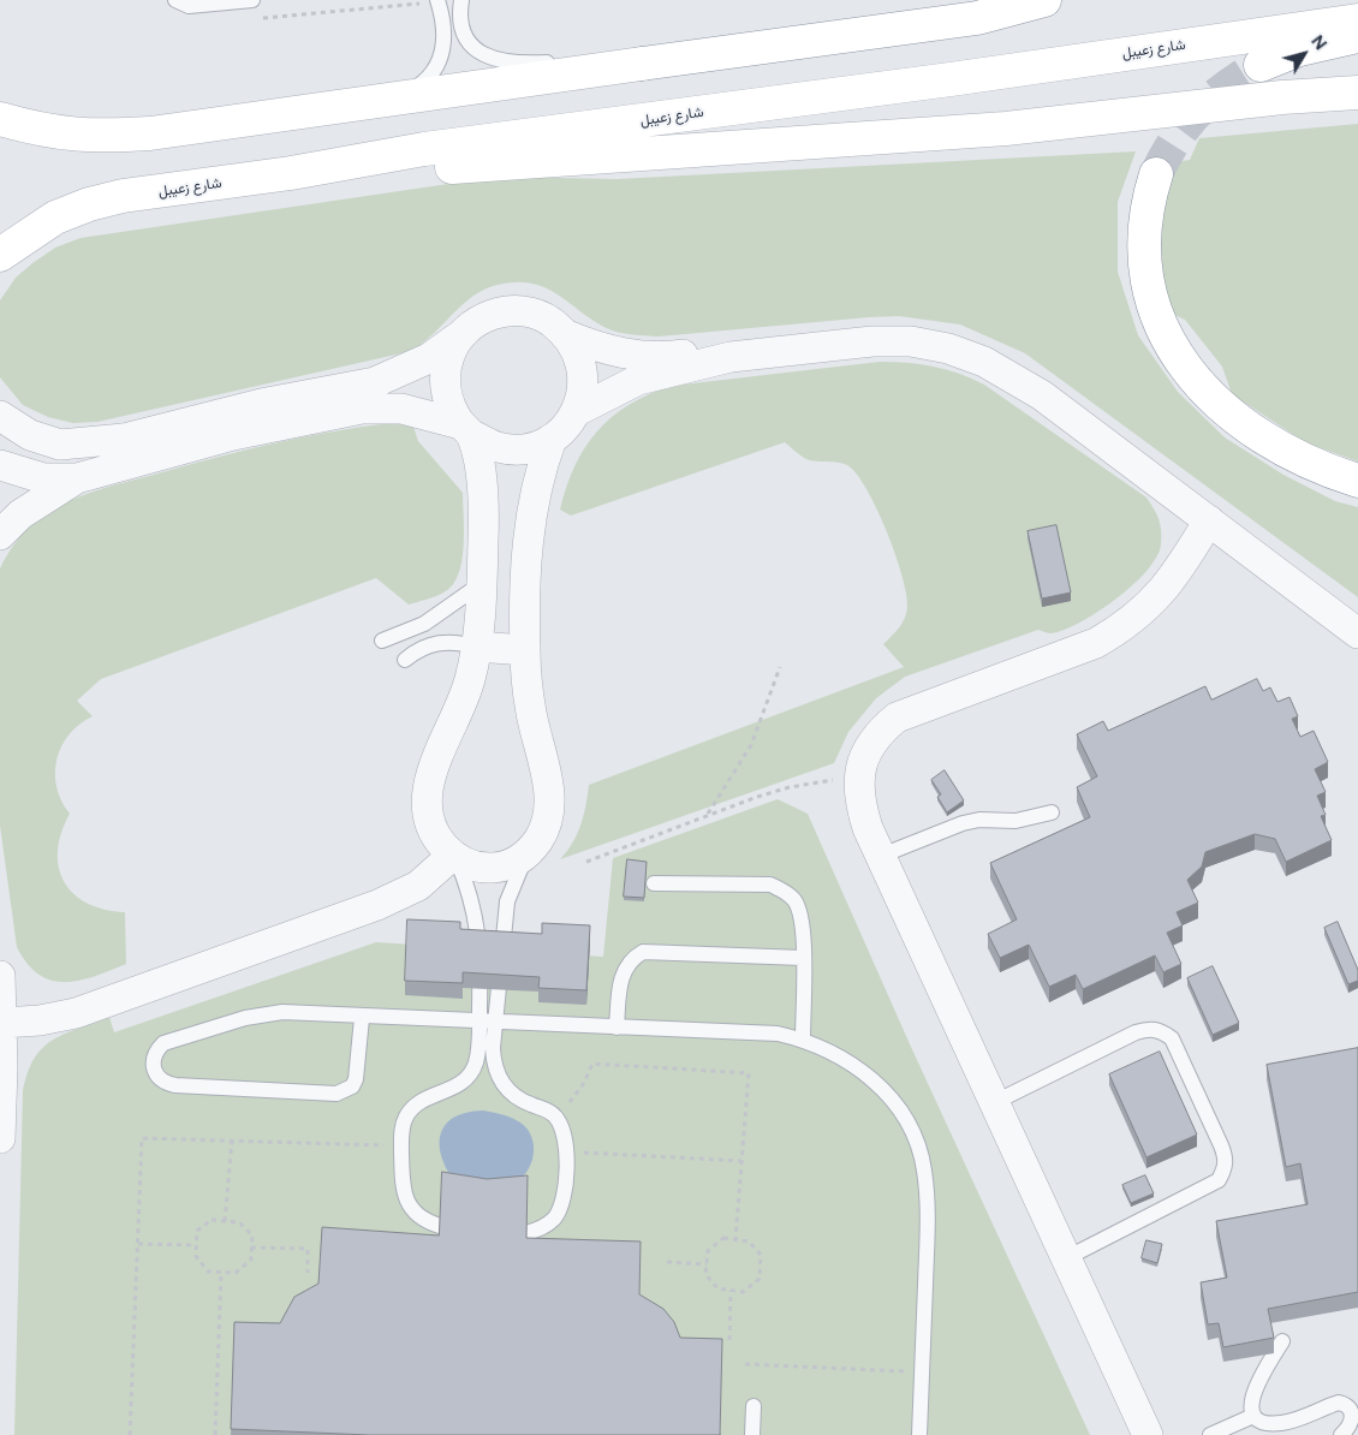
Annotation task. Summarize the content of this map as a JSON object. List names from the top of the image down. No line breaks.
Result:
{"streets":{"main road":["شارع زعيبل"]},"north":"top right"}
